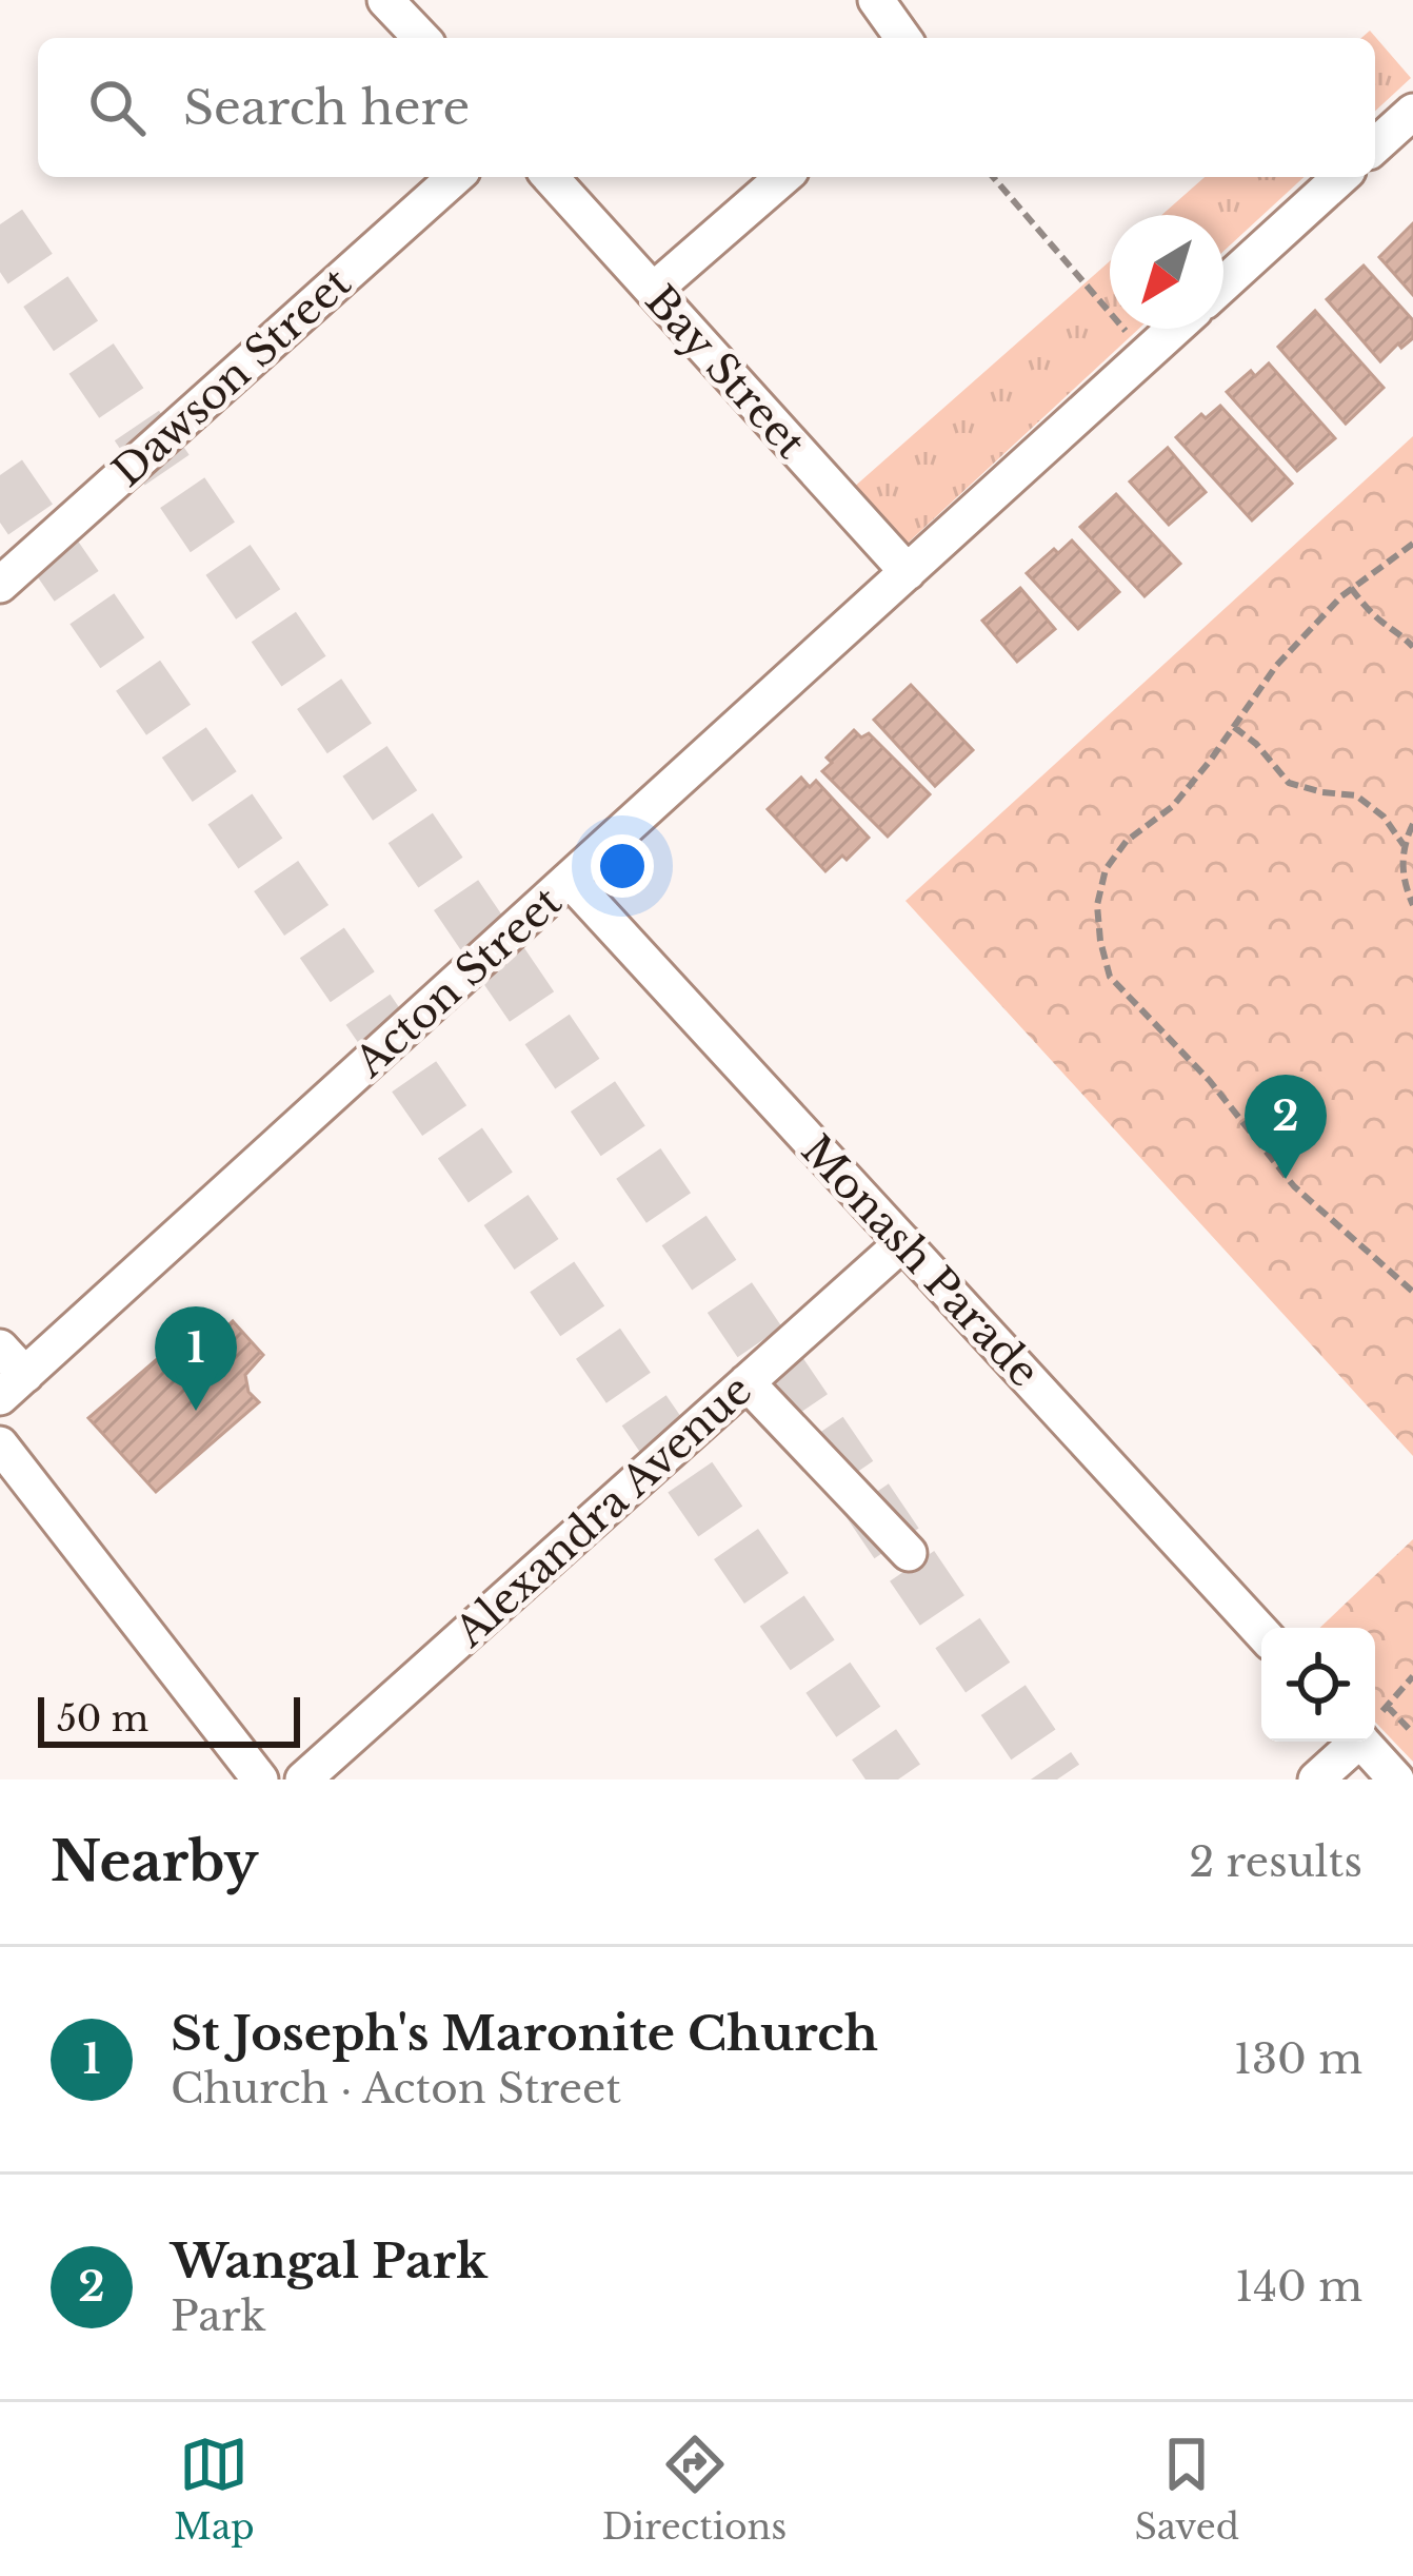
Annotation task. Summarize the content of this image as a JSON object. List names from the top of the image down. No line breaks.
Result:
{"streets":{"street":["Bay Street","Dawson Street","Acton Street","Monash Parade","Alexandra Avenue"]},"crossings":[["Bay Street","Acton Street"],["Acton Street","Monash Parade"],["Monash Parade","Alexandra Avenue"]],"scale_bar":"50 m","north":"bottom left","page":{"search":"Search here","pins":["2","1"],"scale":"50 m","heading":["Nearby","2 results"],"list":[{"mark":"1","name":"St Joseph's Maronite Church","note":"Church · Acton Street","value":"130 m"},{"mark":"2","name":"Wangal Park","note":"Park","value":"140 m"}],"nav":["Map","Directions","Saved"]}}
